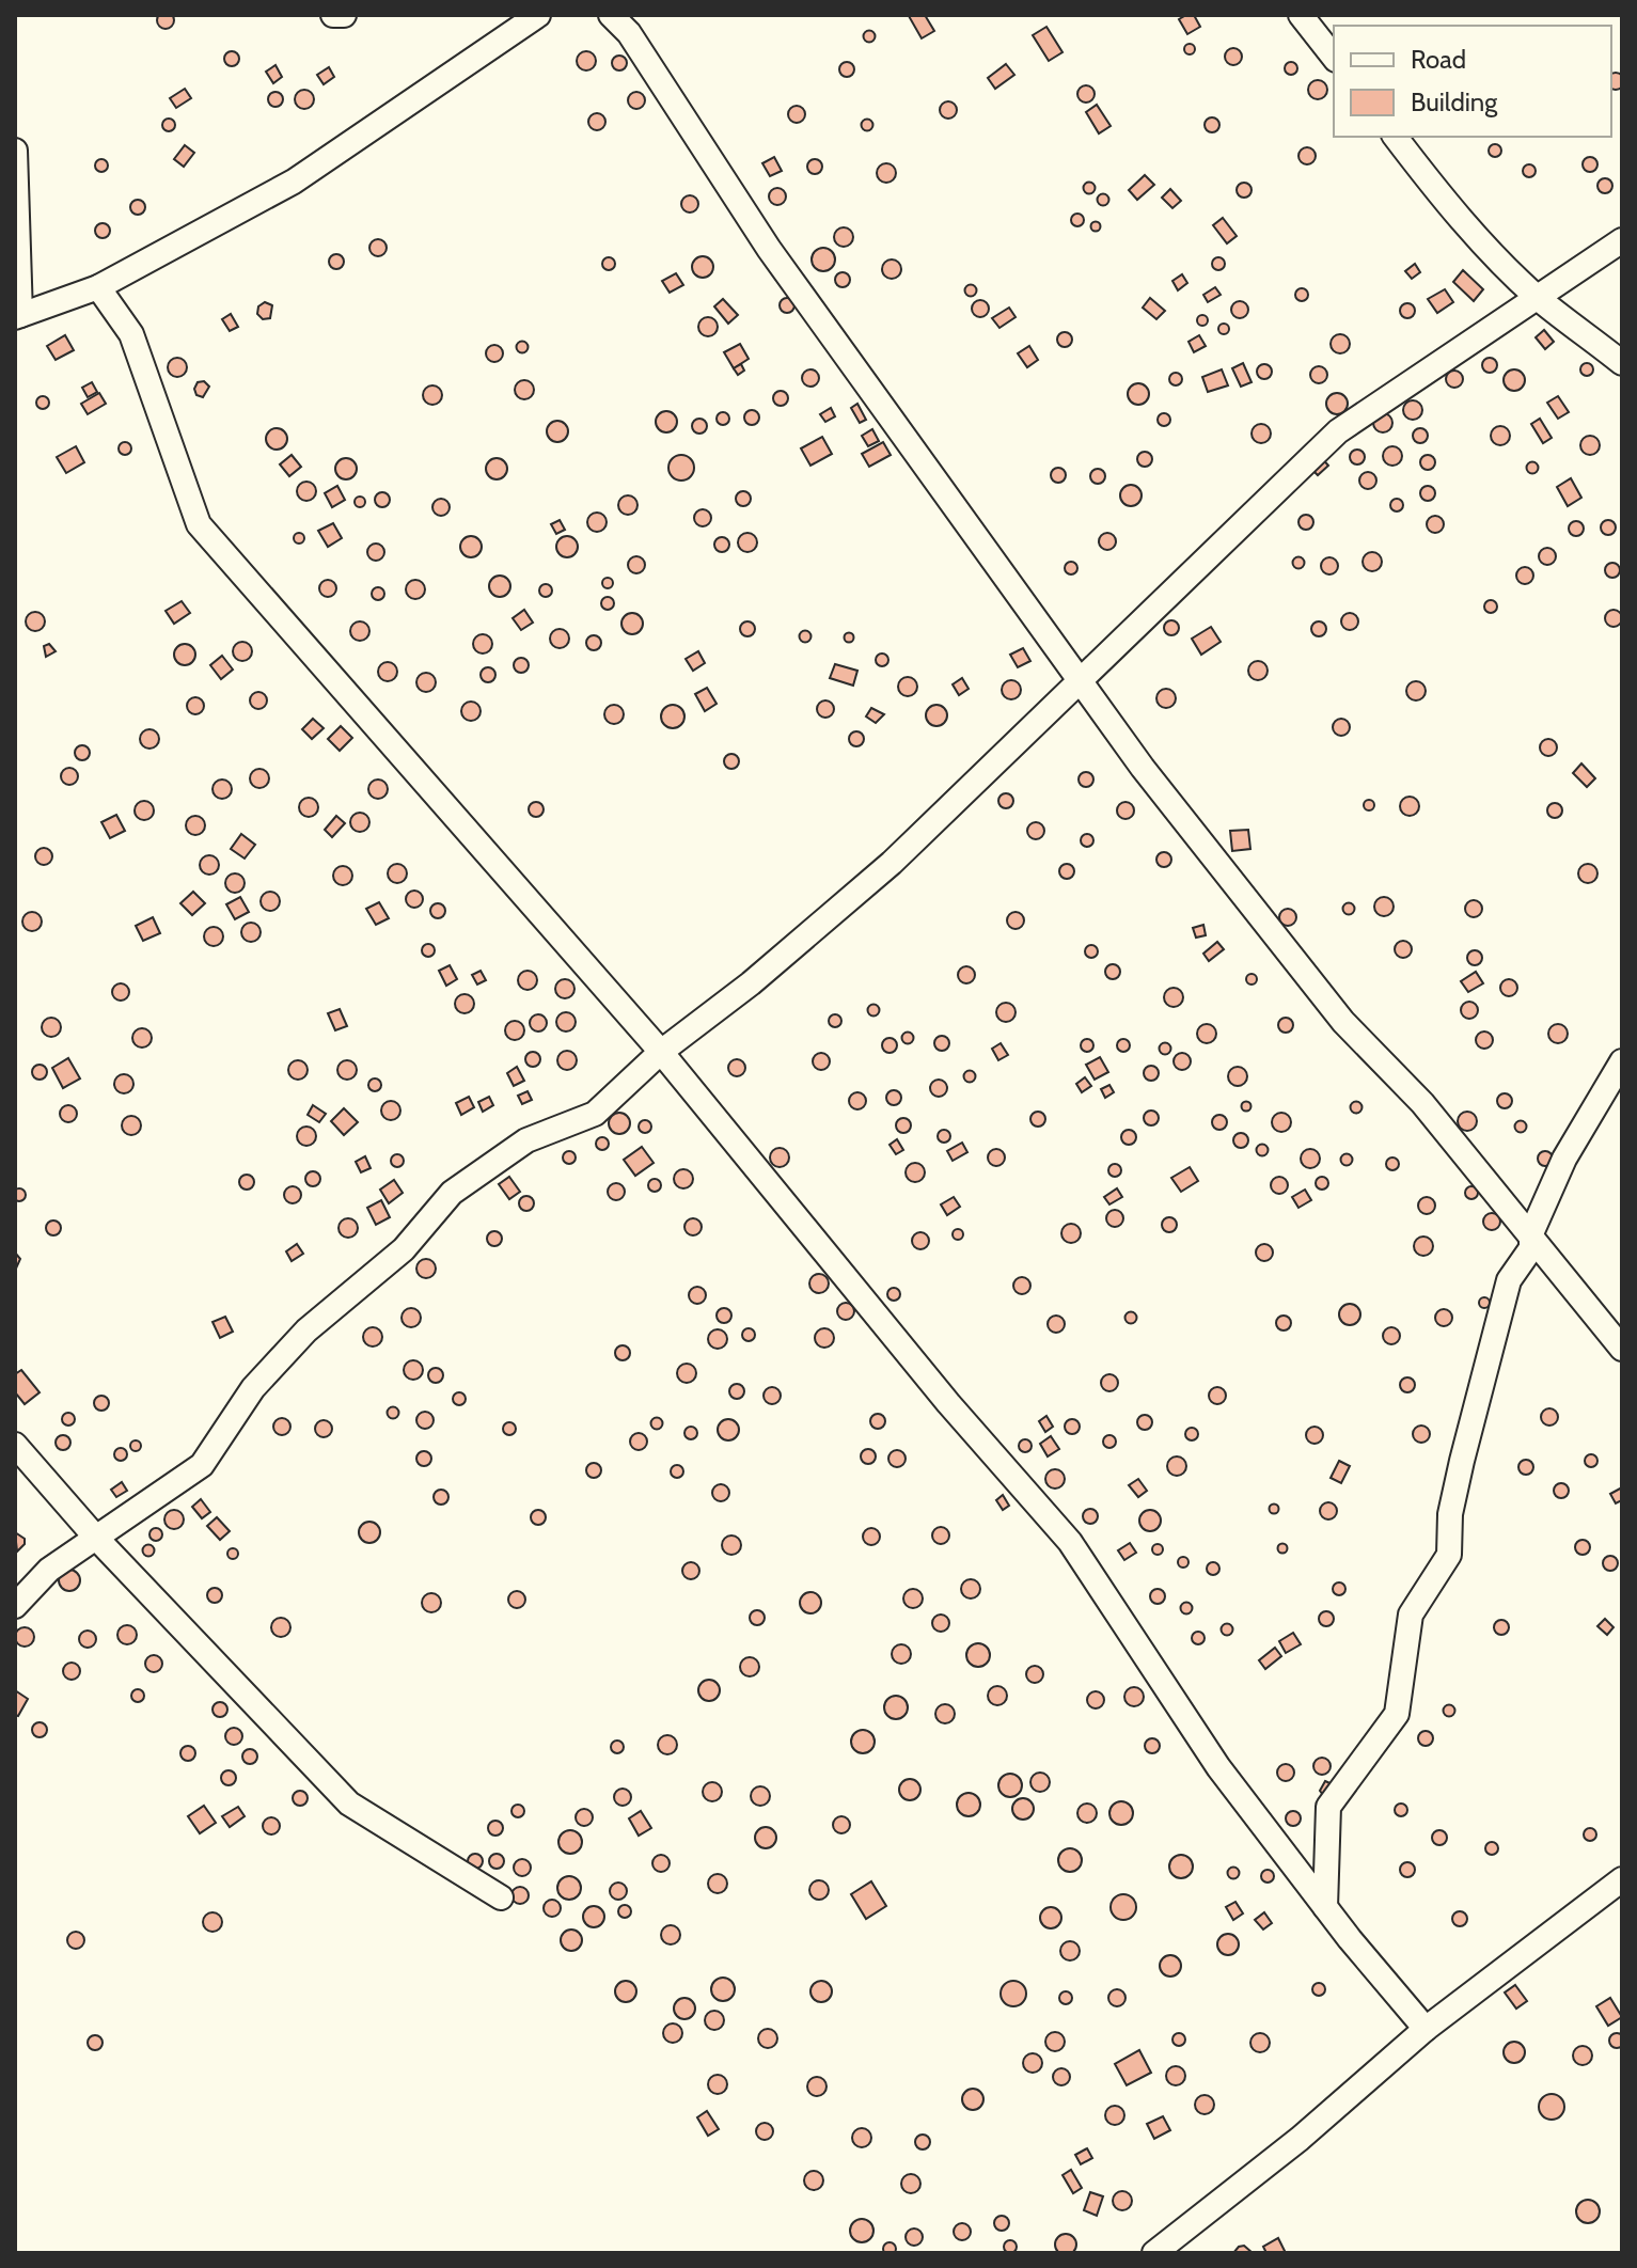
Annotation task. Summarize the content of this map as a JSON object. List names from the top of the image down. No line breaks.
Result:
{"legend":["Road","Building"]}
